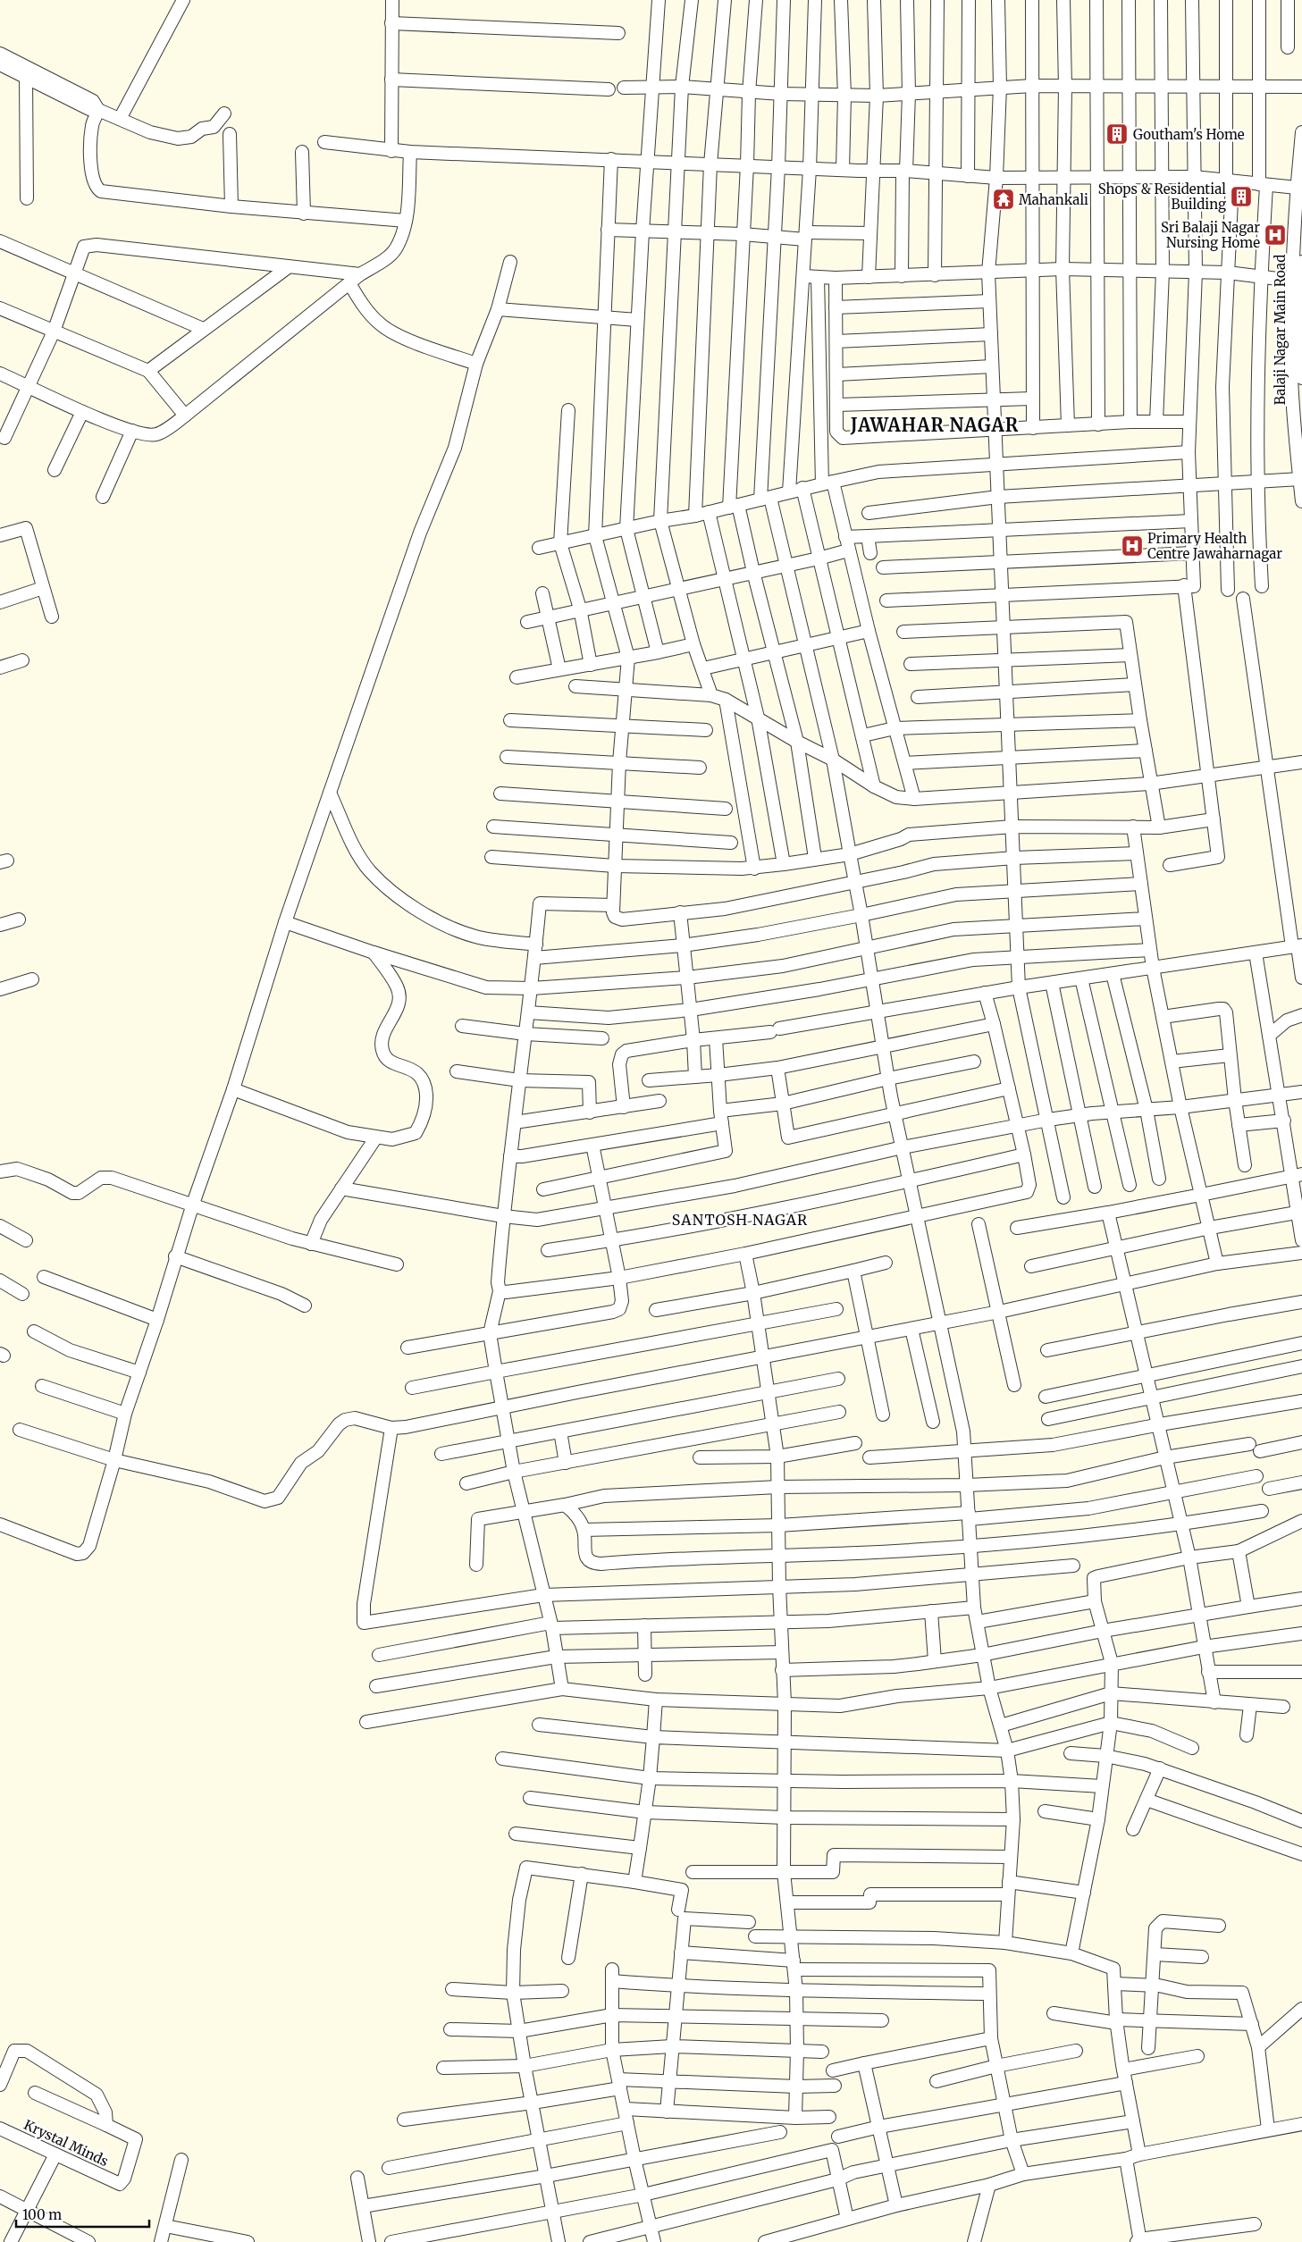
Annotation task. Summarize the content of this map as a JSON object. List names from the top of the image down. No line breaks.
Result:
{"streets":{"street":["Balaji Nagar Main Road","Krystal Minds"]},"districts":["JAWAHAR NAGAR","SANTOSH NAGAR"],"places":{"building":["Goutham's Home","Shops & Residential Building"],"temple":["Mahankali"],"hospital":["Sri Balaji Nagar Nursing Home","Primary Health Centre Jawaharnagar"]},"scale_bar":"100 m"}
